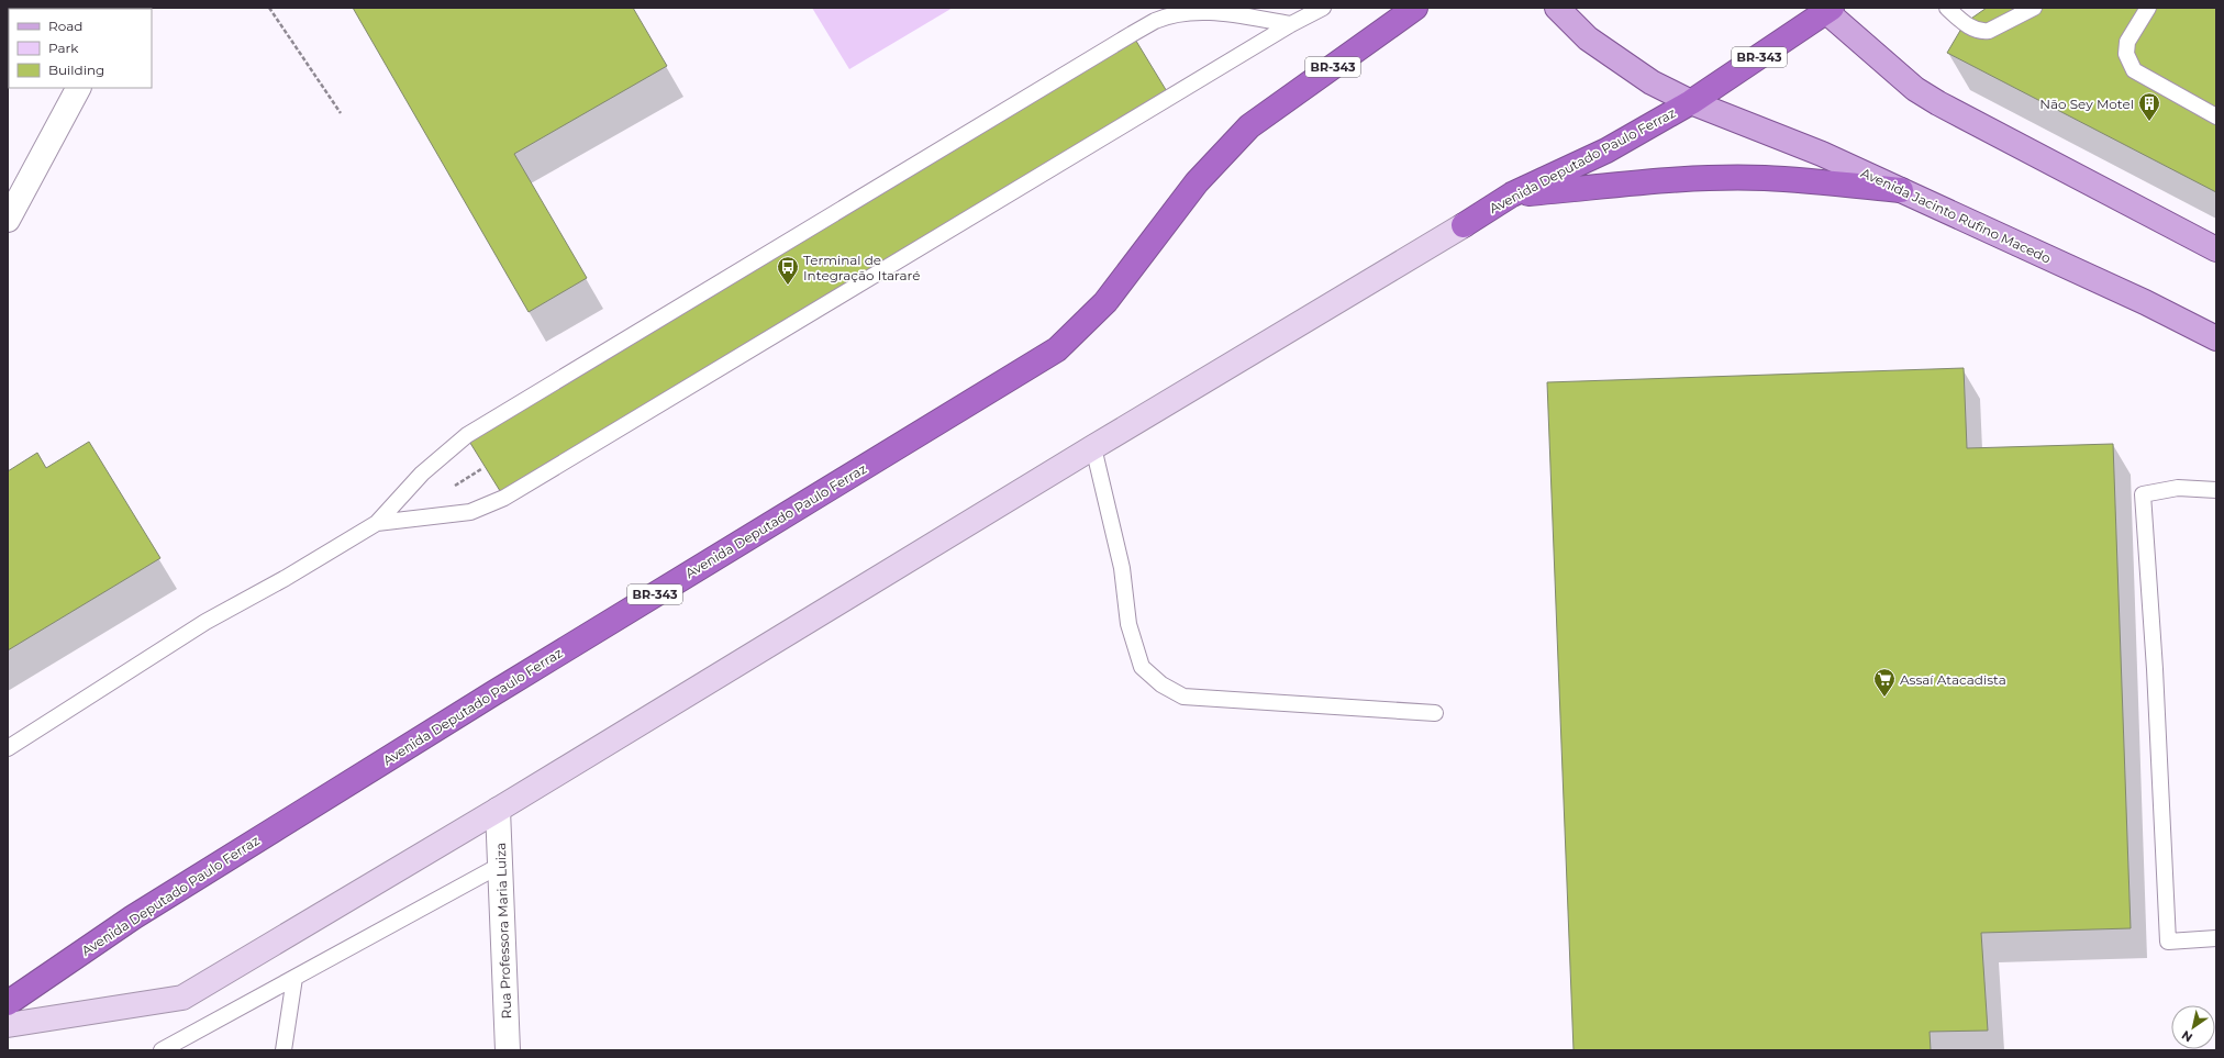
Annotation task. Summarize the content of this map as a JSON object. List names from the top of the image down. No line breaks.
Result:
{"streets":{"highway":["BR-343","Avenida Deputado Paulo Ferraz"],"main road":["Avenida Jacinto Rufino Macedo"],"street":["Rua Professora Maria Luiza"]},"crossings":[["Avenida Deputado Paulo Ferraz","Avenida Jacinto Rufino Macedo"]],"places":{"building":["Não Sey Motel"],"bus stop":["Terminal de Integração Itararé"],"supermarket":["Assaí Atacadista"]},"legend":["Road","Park","Building"],"north":"bottom left"}
